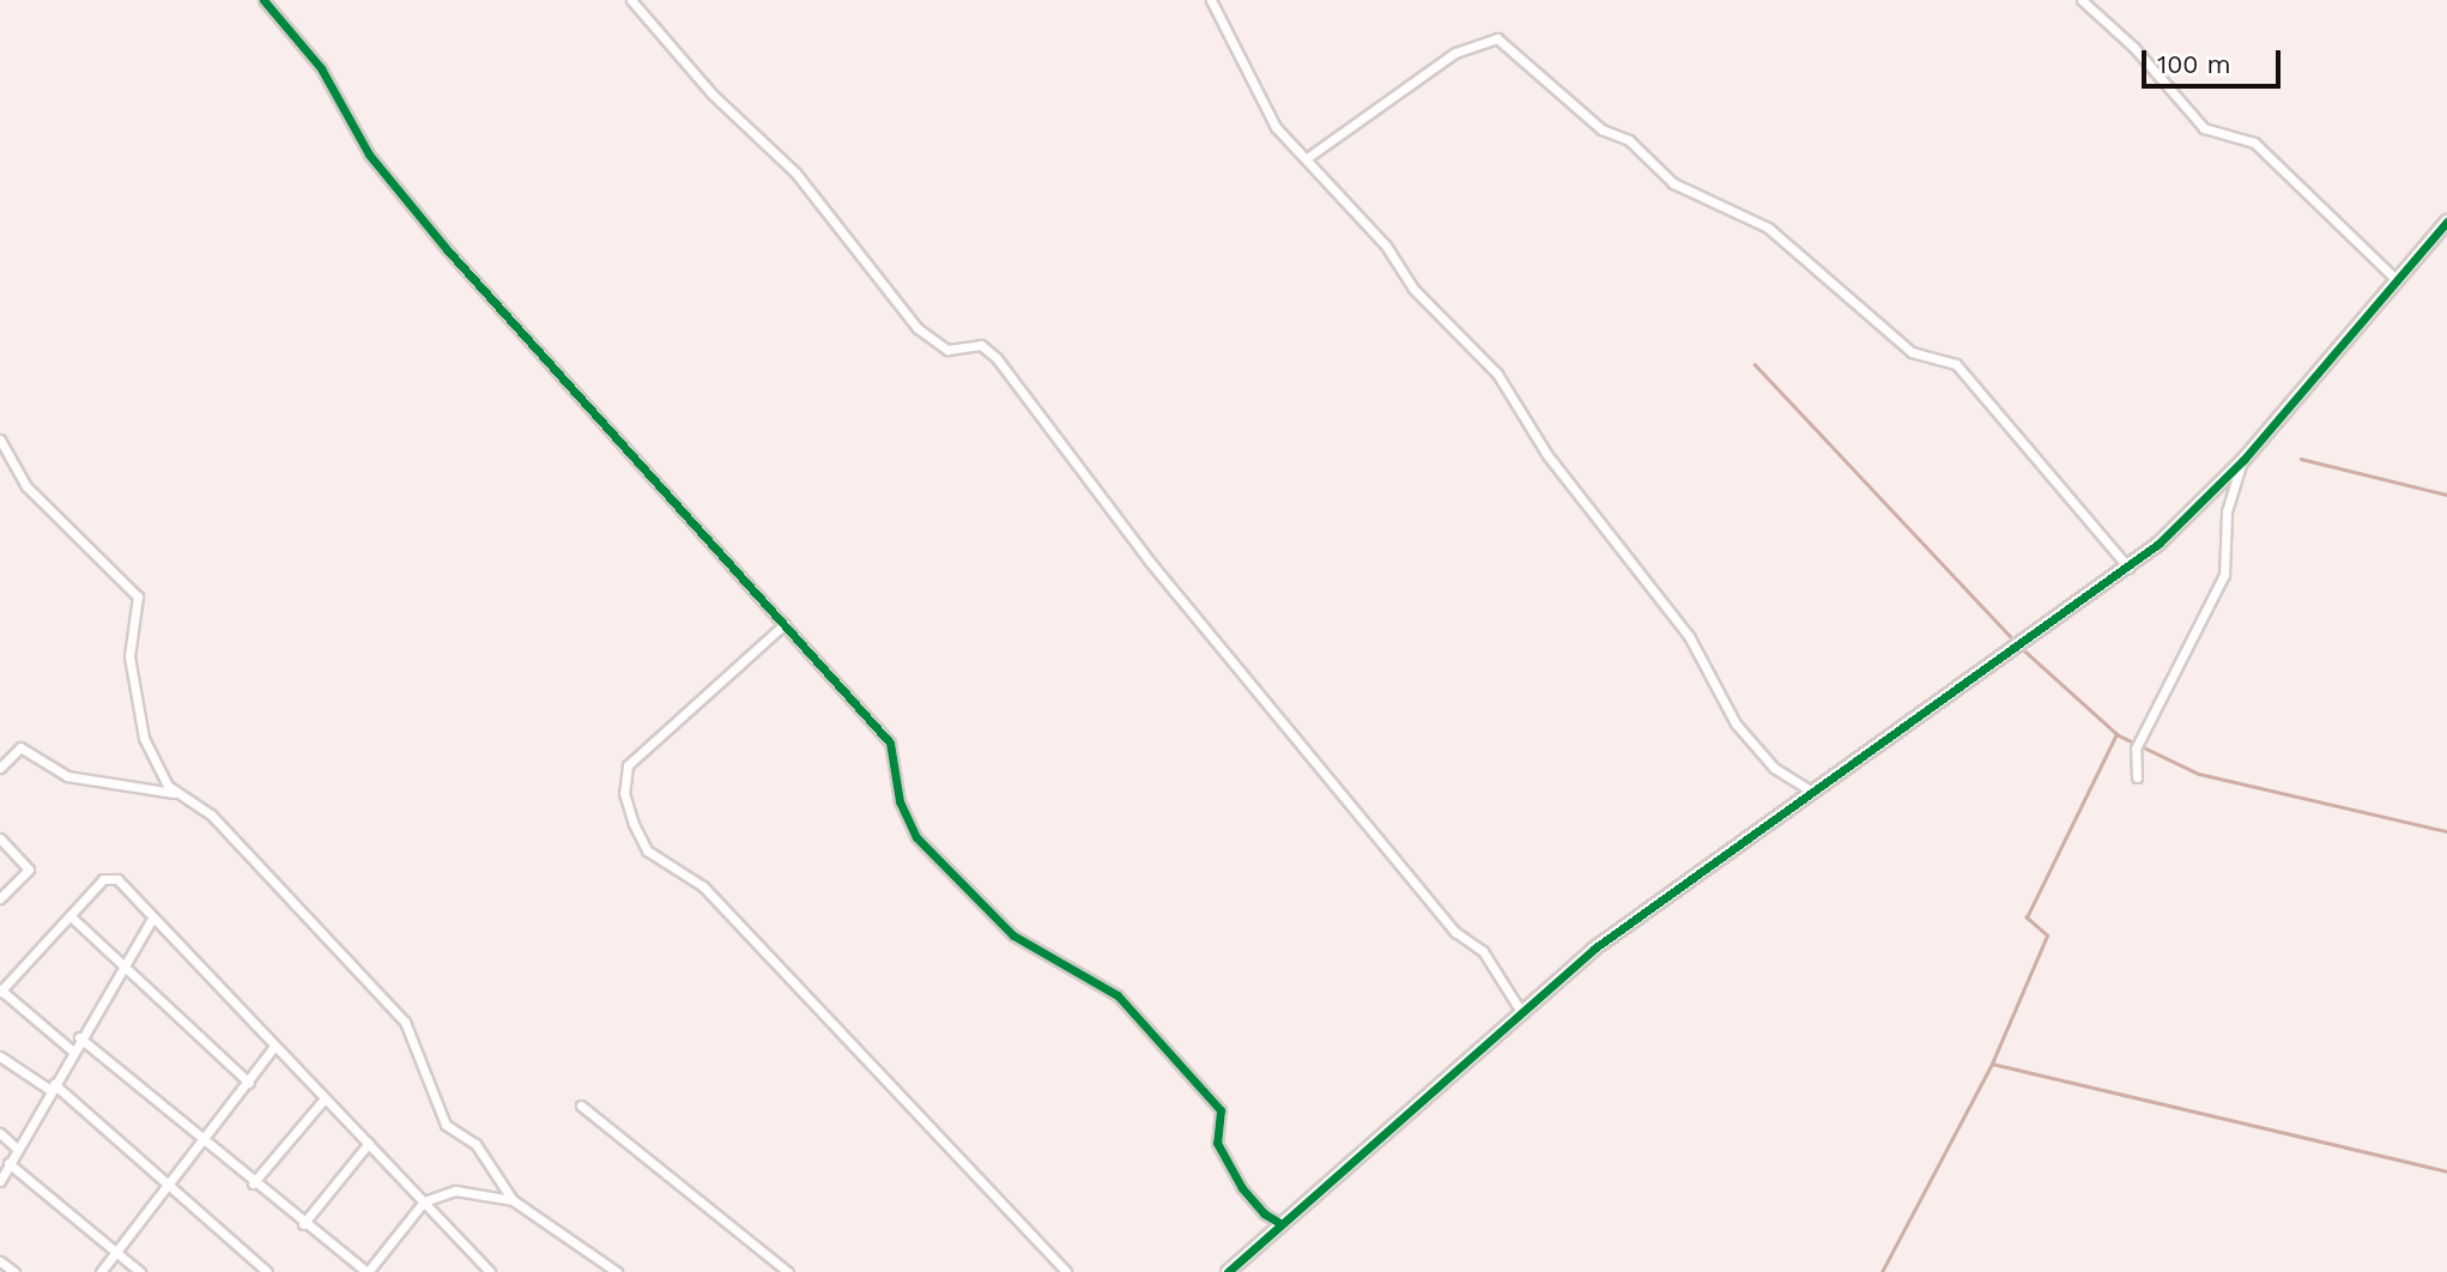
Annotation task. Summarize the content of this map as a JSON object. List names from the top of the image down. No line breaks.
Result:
{"scale_bar":"100 m"}
